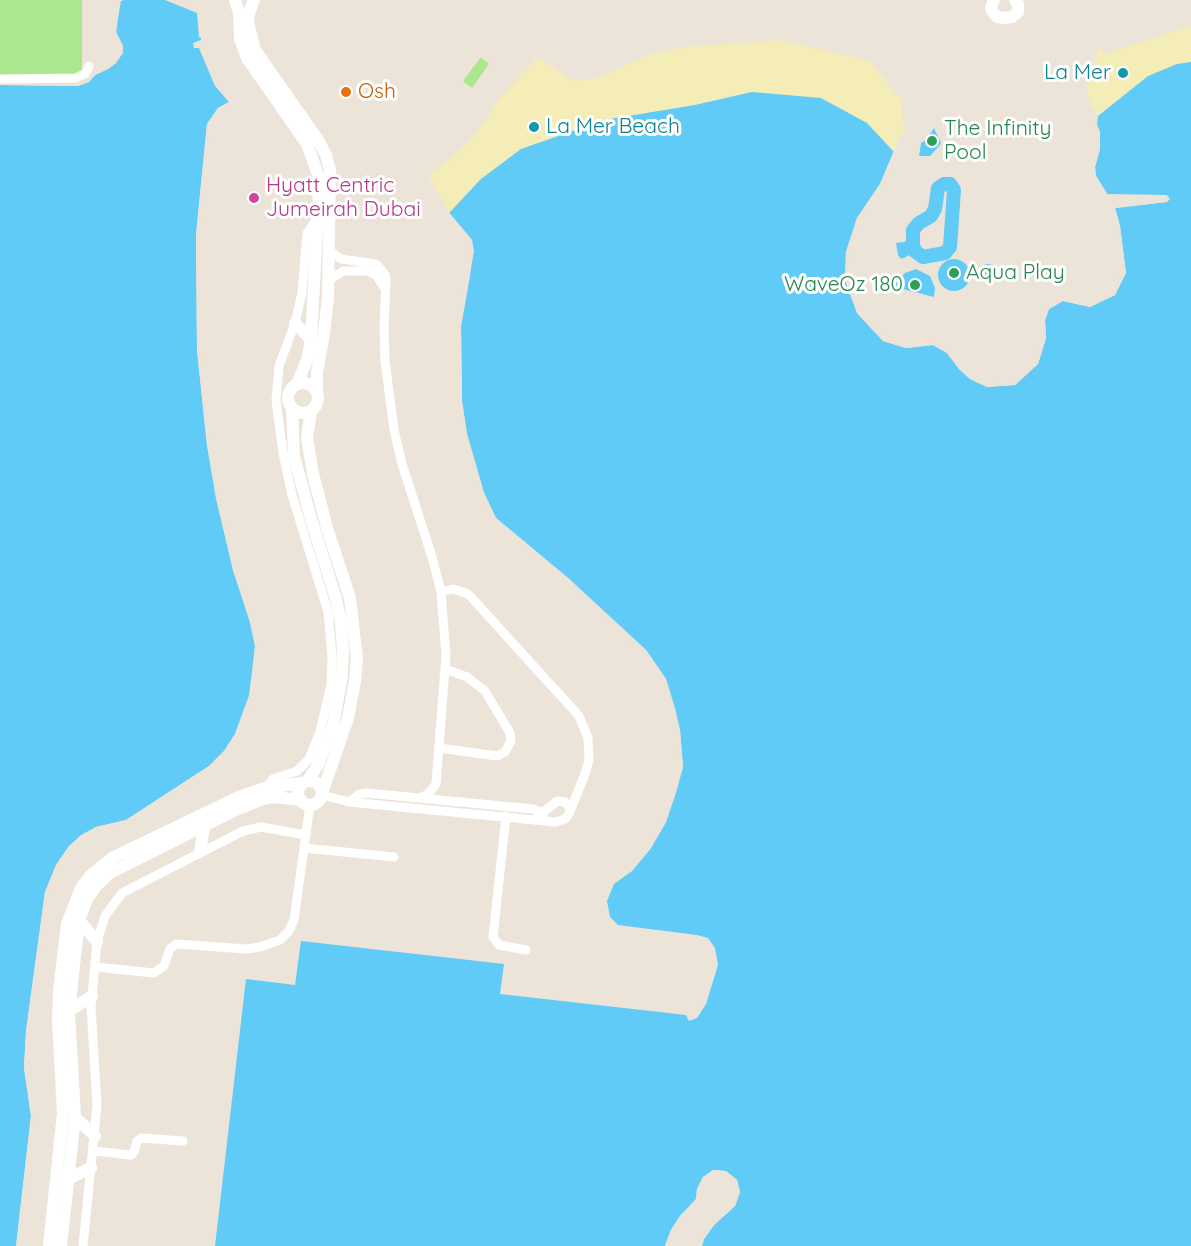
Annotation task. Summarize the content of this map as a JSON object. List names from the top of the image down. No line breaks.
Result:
{"places":["La Mer","Osh","La Mer Beach","The Infinity Pool","Hyatt Centric Jumeirah Dubai","Aqua Play","WaveOz 180"]}
